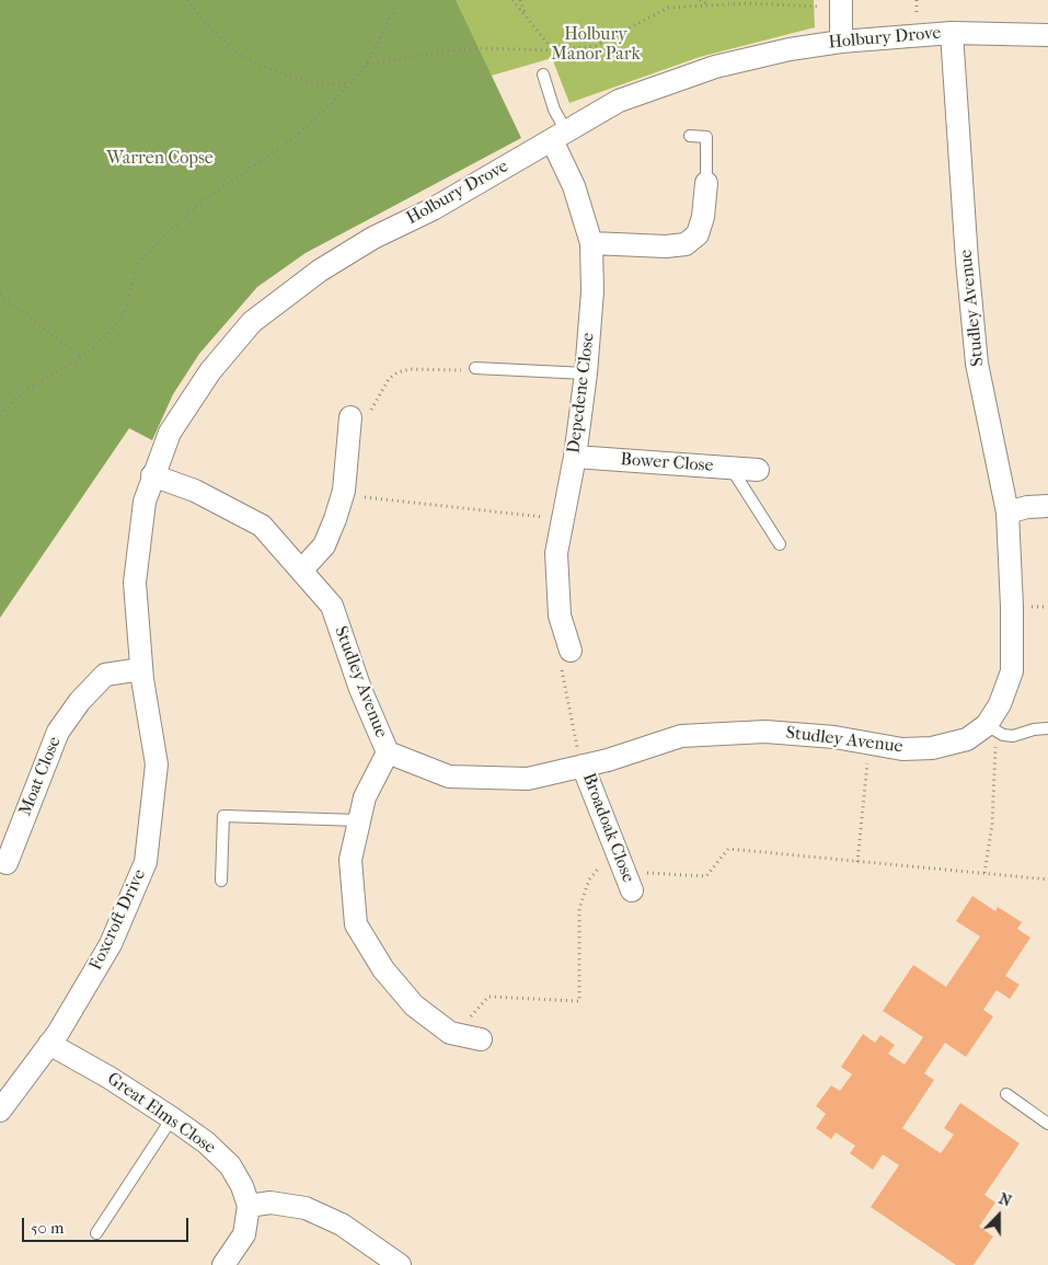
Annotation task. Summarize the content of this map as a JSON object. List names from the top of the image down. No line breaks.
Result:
{"streets":{"street":["Holbury Drove","Studley Avenue","Depedene Close","Bower Close","Moat Close","Broadoak Close","Foxcroft Drive","Great Elms Close"]},"crossings":[["Holbury Drove","Studley Avenue"],["Holbury Drove","Depedene Close"],["Holbury Drove","Moat Close"],["Holbury Drove","Foxcroft Drive"],["Studley Avenue","Broadoak Close"],["Depedene Close","Bower Close"],["Moat Close","Foxcroft Drive"],["Foxcroft Drive","Great Elms Close"]],"parks":["Holbury Manor Park","Warren Copse"],"scale_bar":"50 m","north":"top"}
